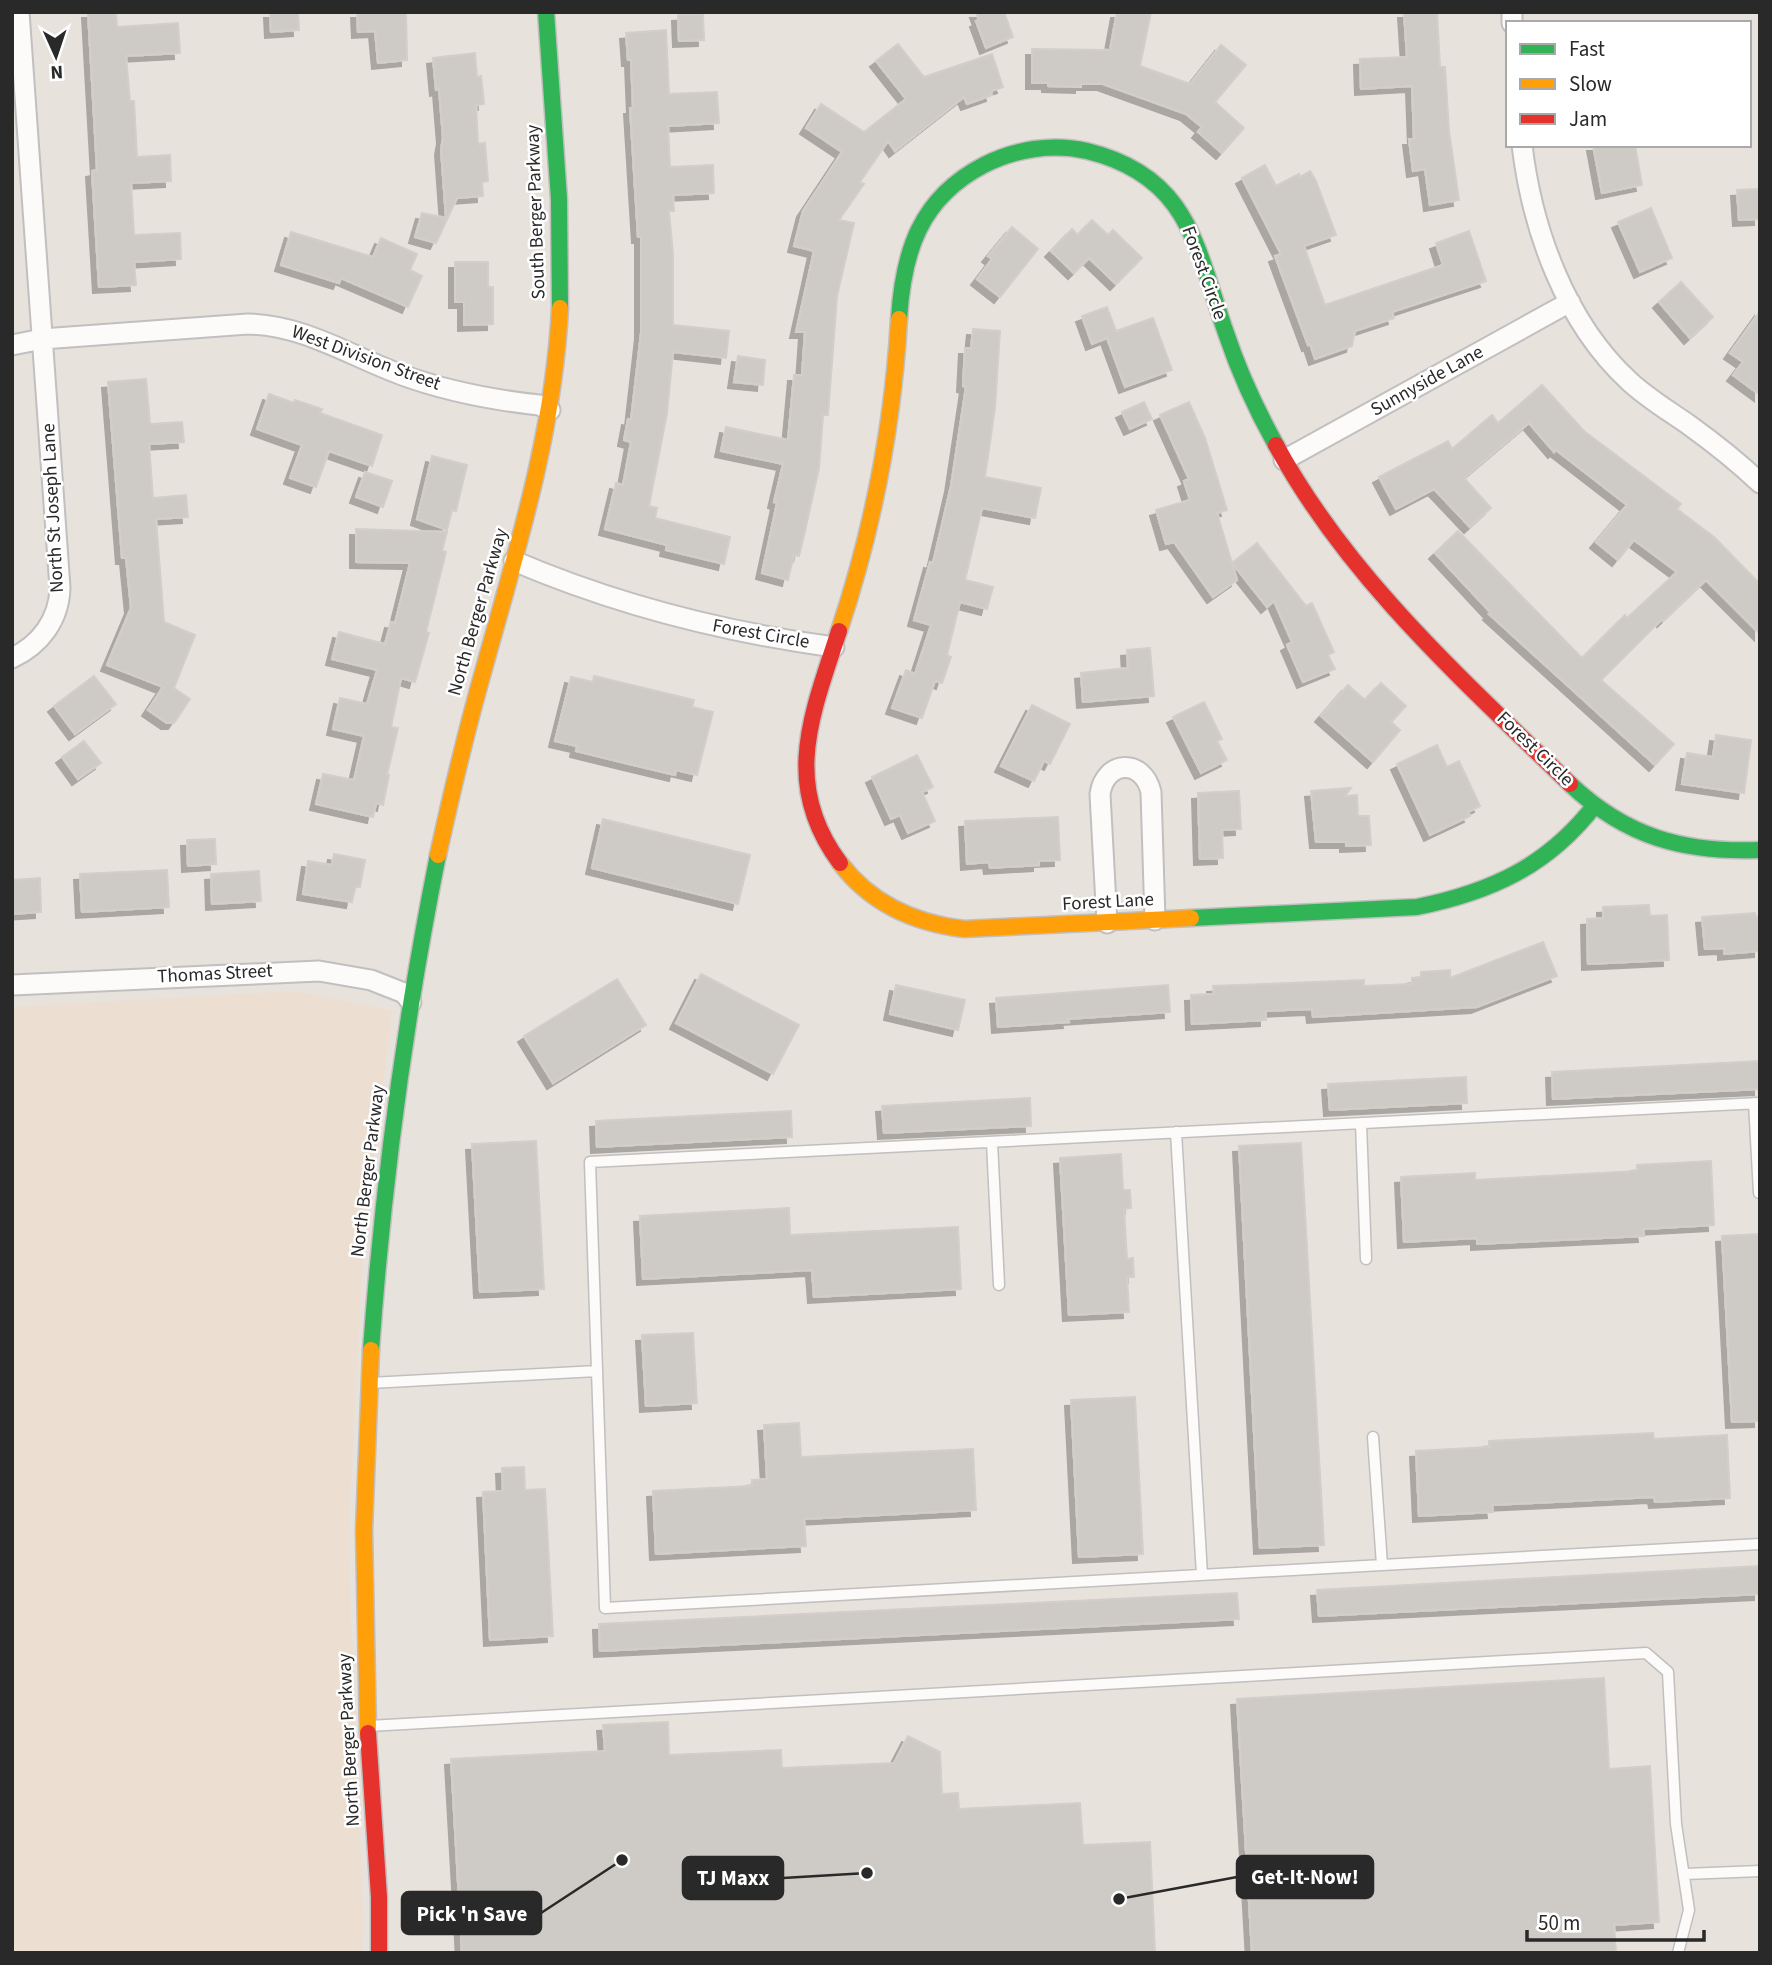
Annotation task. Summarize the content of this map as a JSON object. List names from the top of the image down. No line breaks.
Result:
{"streets":{"street":["South Berger Parkway","Forest Circle","West Division Street","Sunnyside Lane","North St Joseph Lane","North Berger Parkway","Forest Lane","Thomas Street"]},"crossings":[["South Berger Parkway","West Division Street"],["South Berger Parkway","North Berger Parkway"],["Forest Circle","Sunnyside Lane"],["Forest Circle","North Berger Parkway"],["Forest Circle","Forest Lane"],["West Division Street","North St Joseph Lane"],["West Division Street","North Berger Parkway"],["North Berger Parkway","Thomas Street"]],"places":["Pick 'n Save","TJ Maxx","Get-It-Now!"],"legend":["Fast","Slow","Jam"],"scale_bar":"50 m","north":"bottom"}
